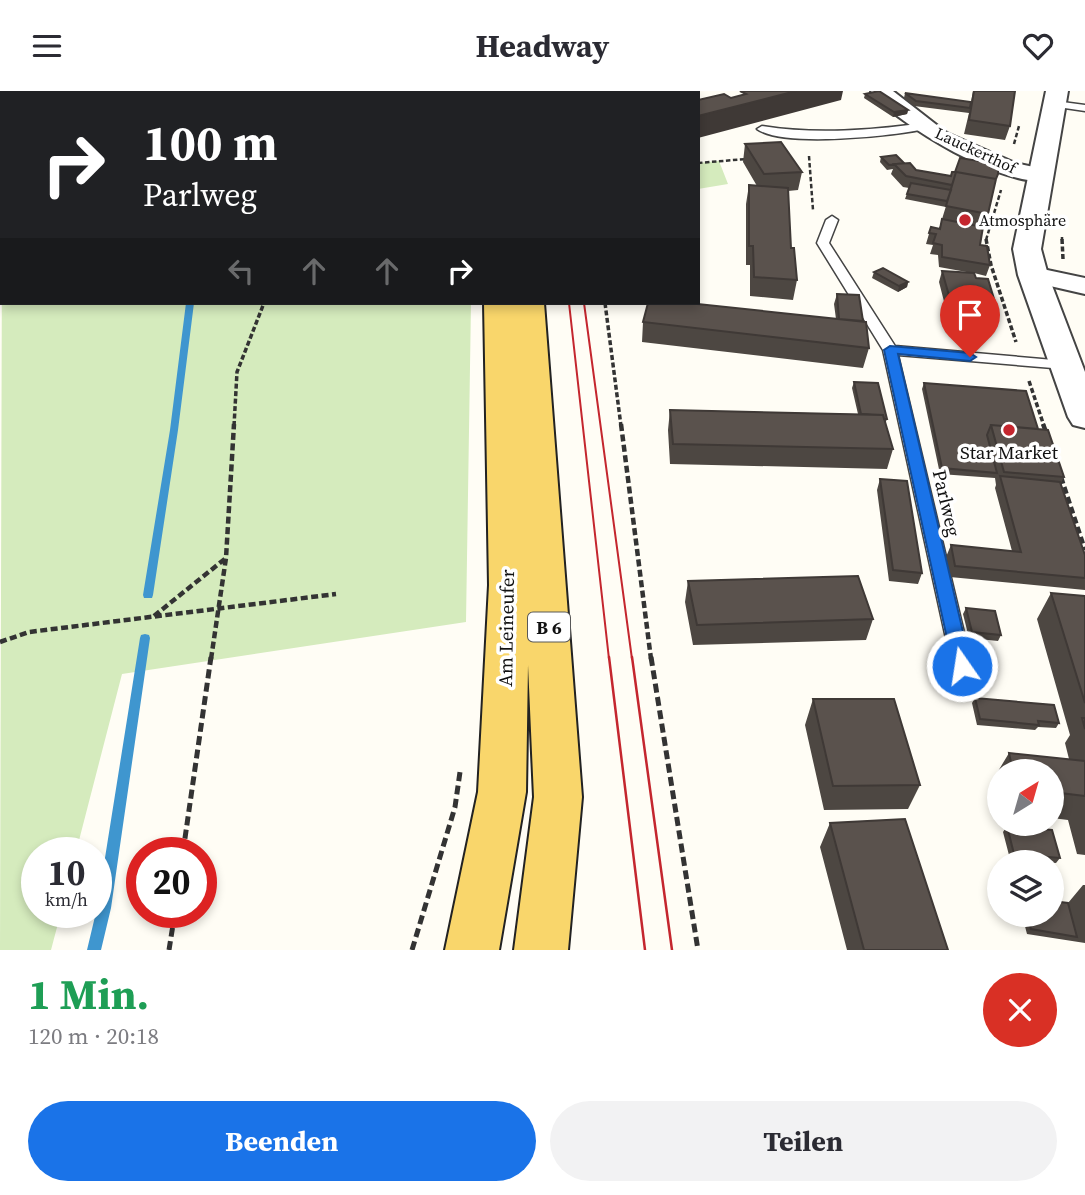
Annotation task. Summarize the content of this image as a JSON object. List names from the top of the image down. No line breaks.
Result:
{"streets":{"main road":["B 6","Am Leineufer"],"street":["Lauckerthof"],"lane":["Parlweg"]},"places":["Atmosphäre","Star Market"],"north":"top right","page":{"header":"Headway","turn":["100 m","Parlweg"],"speed":"10 km/h","limit":"20","heading":["1 Min.","120 m · 20:18"],"buttons":["Beenden","Teilen"]}}
